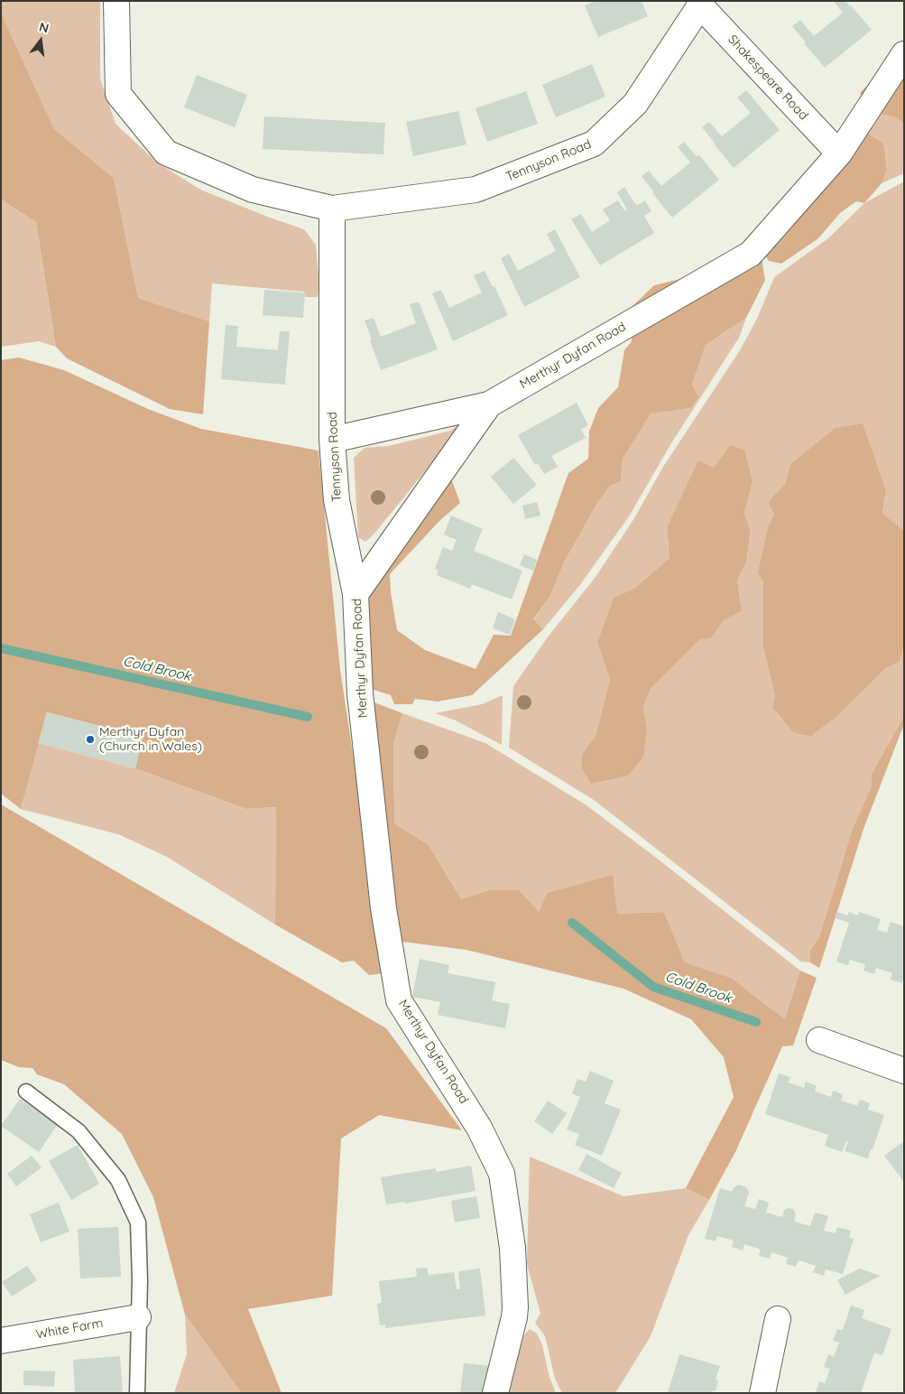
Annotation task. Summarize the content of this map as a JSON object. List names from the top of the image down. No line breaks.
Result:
{"streets":{"street":["Shakespeare Road","Tennyson Road","Merthyr Dyfan Road","White Farm"]},"crossings":[["Shakespeare Road","Tennyson Road"],["Shakespeare Road","Merthyr Dyfan Road"],["Tennyson Road","Merthyr Dyfan Road"]],"water":["Cold Brook"],"places":["Merthyr Dyfan (Church in Wales)"],"north":"top"}
